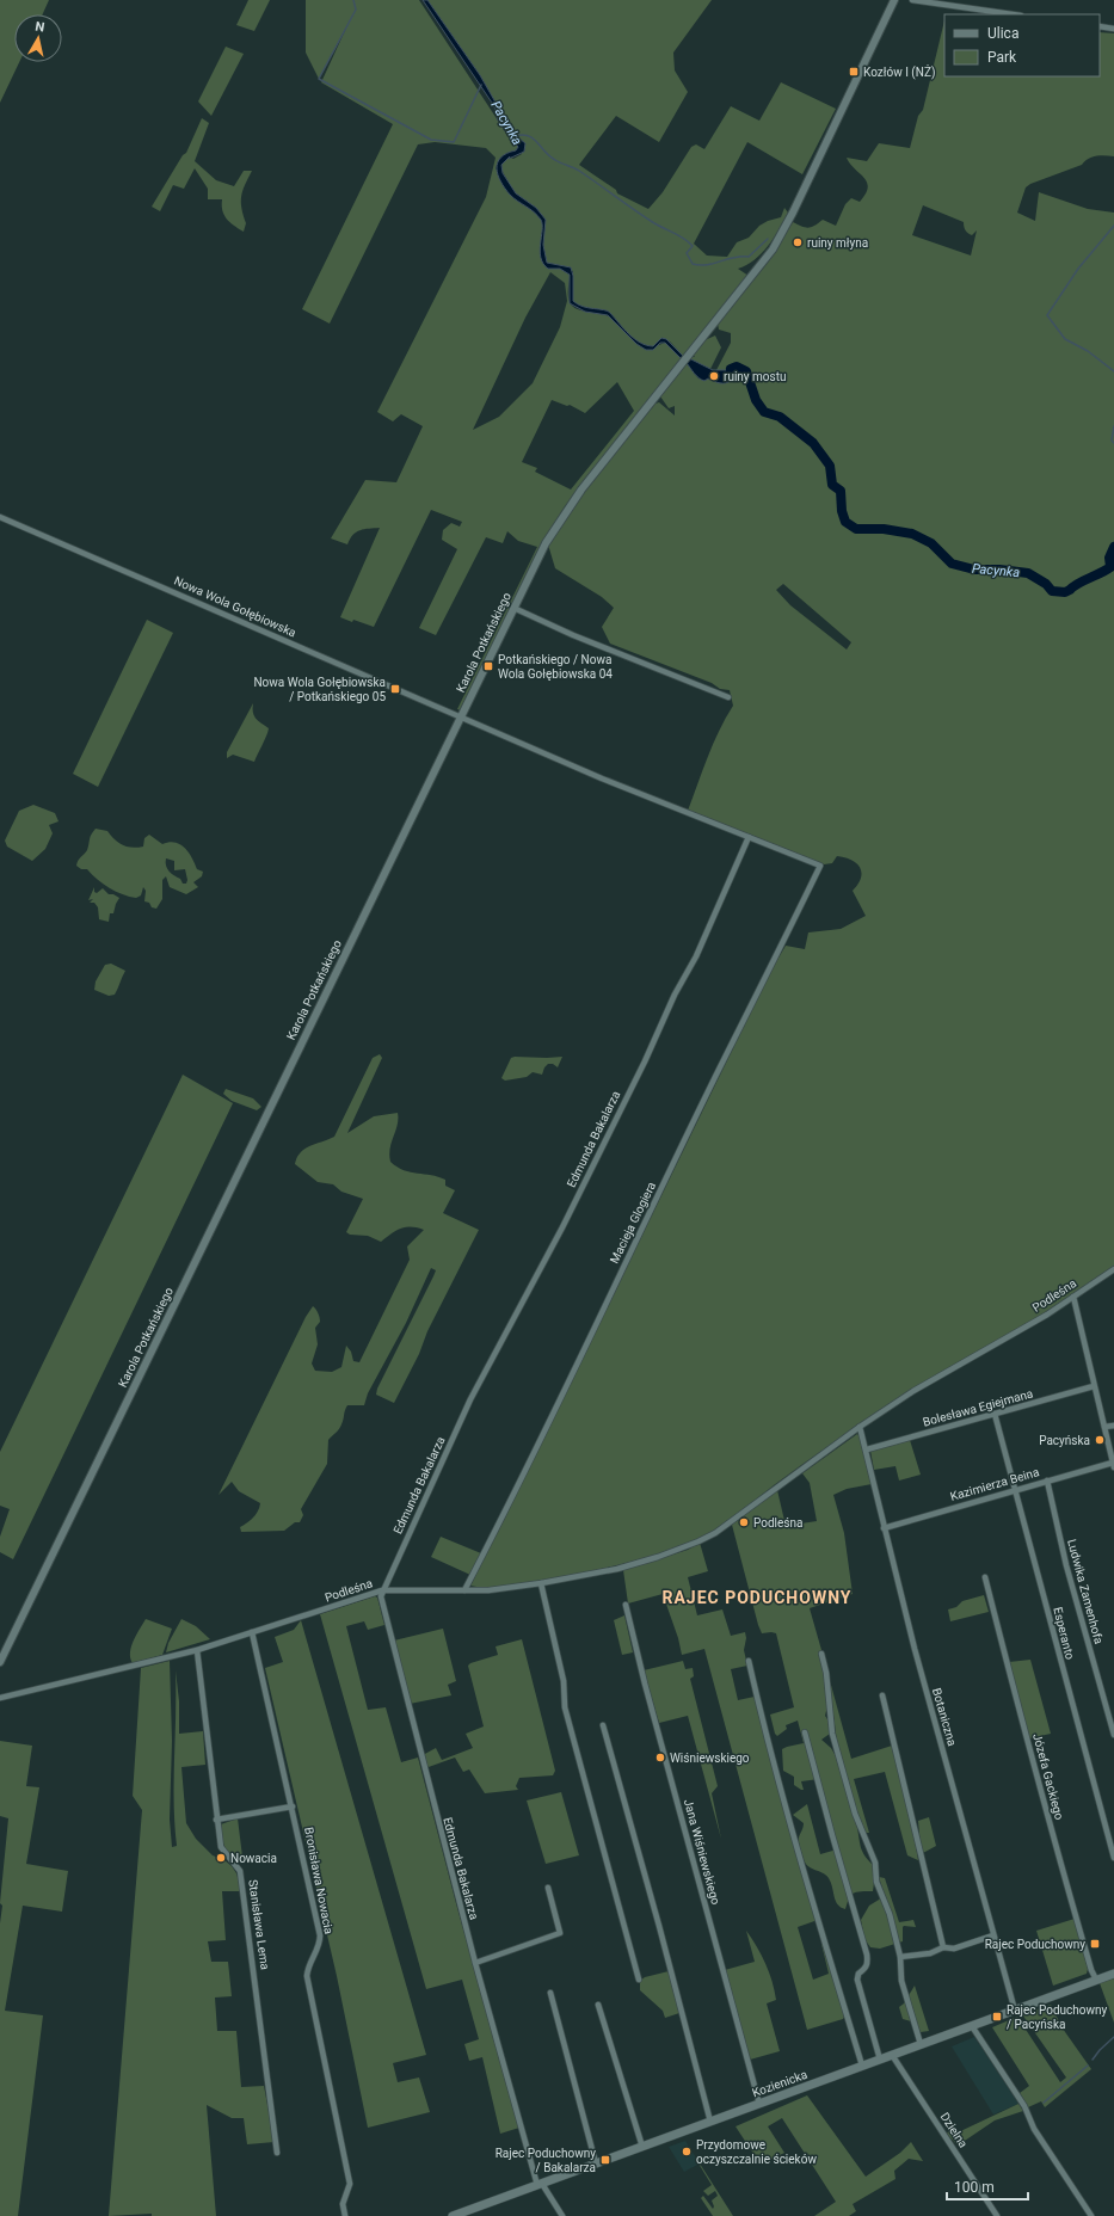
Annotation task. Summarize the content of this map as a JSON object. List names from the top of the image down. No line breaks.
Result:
{"streets":{"main road":["Kozienicka"],"street":["Nowa Wola Gołębiowska","Karola Potkańskiego","Edmunda Bakalarza","Macieja Glogiera","Podleśna","Bolesława Egiejmana","Kazimierza Beina","Ludwika Zamenhofa","Esperanto","Botaniczna","Józefa Gackiego","Jana Wiśniewskiego","Bronisława Nowacia","Stanisława Lema","Dzielna"]},"crossings":[["Nowa Wola Gołębiowska","Karola Potkańskiego"],["Nowa Wola Gołębiowska","Edmunda Bakalarza"],["Nowa Wola Gołębiowska","Macieja Glogiera"],["Edmunda Bakalarza","Podleśna"],["Edmunda Bakalarza","Kozienicka"],["Macieja Glogiera","Podleśna"],["Podleśna","Botaniczna"],["Podleśna","Bronisława Nowacia"],["Podleśna","Stanisława Lema"],["Bolesława Egiejmana","Esperanto"],["Bolesława Egiejmana","Botaniczna"],["Kazimierza Beina","Ludwika Zamenhofa"],["Kazimierza Beina","Esperanto"],["Kazimierza Beina","Botaniczna"],["Botaniczna","Kozienicka"],["Józefa Gackiego","Kozienicka"],["Jana Wiśniewskiego","Kozienicka"],["Kozienicka","Dzielna"]],"districts":["RAJEC PODUCHOWNY"],"water":["Pacynka"],"places":{"transit":["Kozłów I (NŻ)","Potkańskiego / Nowa Wola Gołębiowska 04","Nowa Wola Gołębiowska / Potkańskiego 05","Rajec Poduchowny","Rajec Poduchowny / Pacyńska","Rajec Poduchowny / Bakalarza"],"other":["ruiny młyna","ruiny mostu","Pacyńska","Podleśna","Wiśniewskiego","Nowacia","Przydomowe oczyszczalnie ścieków"]},"legend":["Ulica","Park"],"scale_bar":"100 m","north":"top"}
